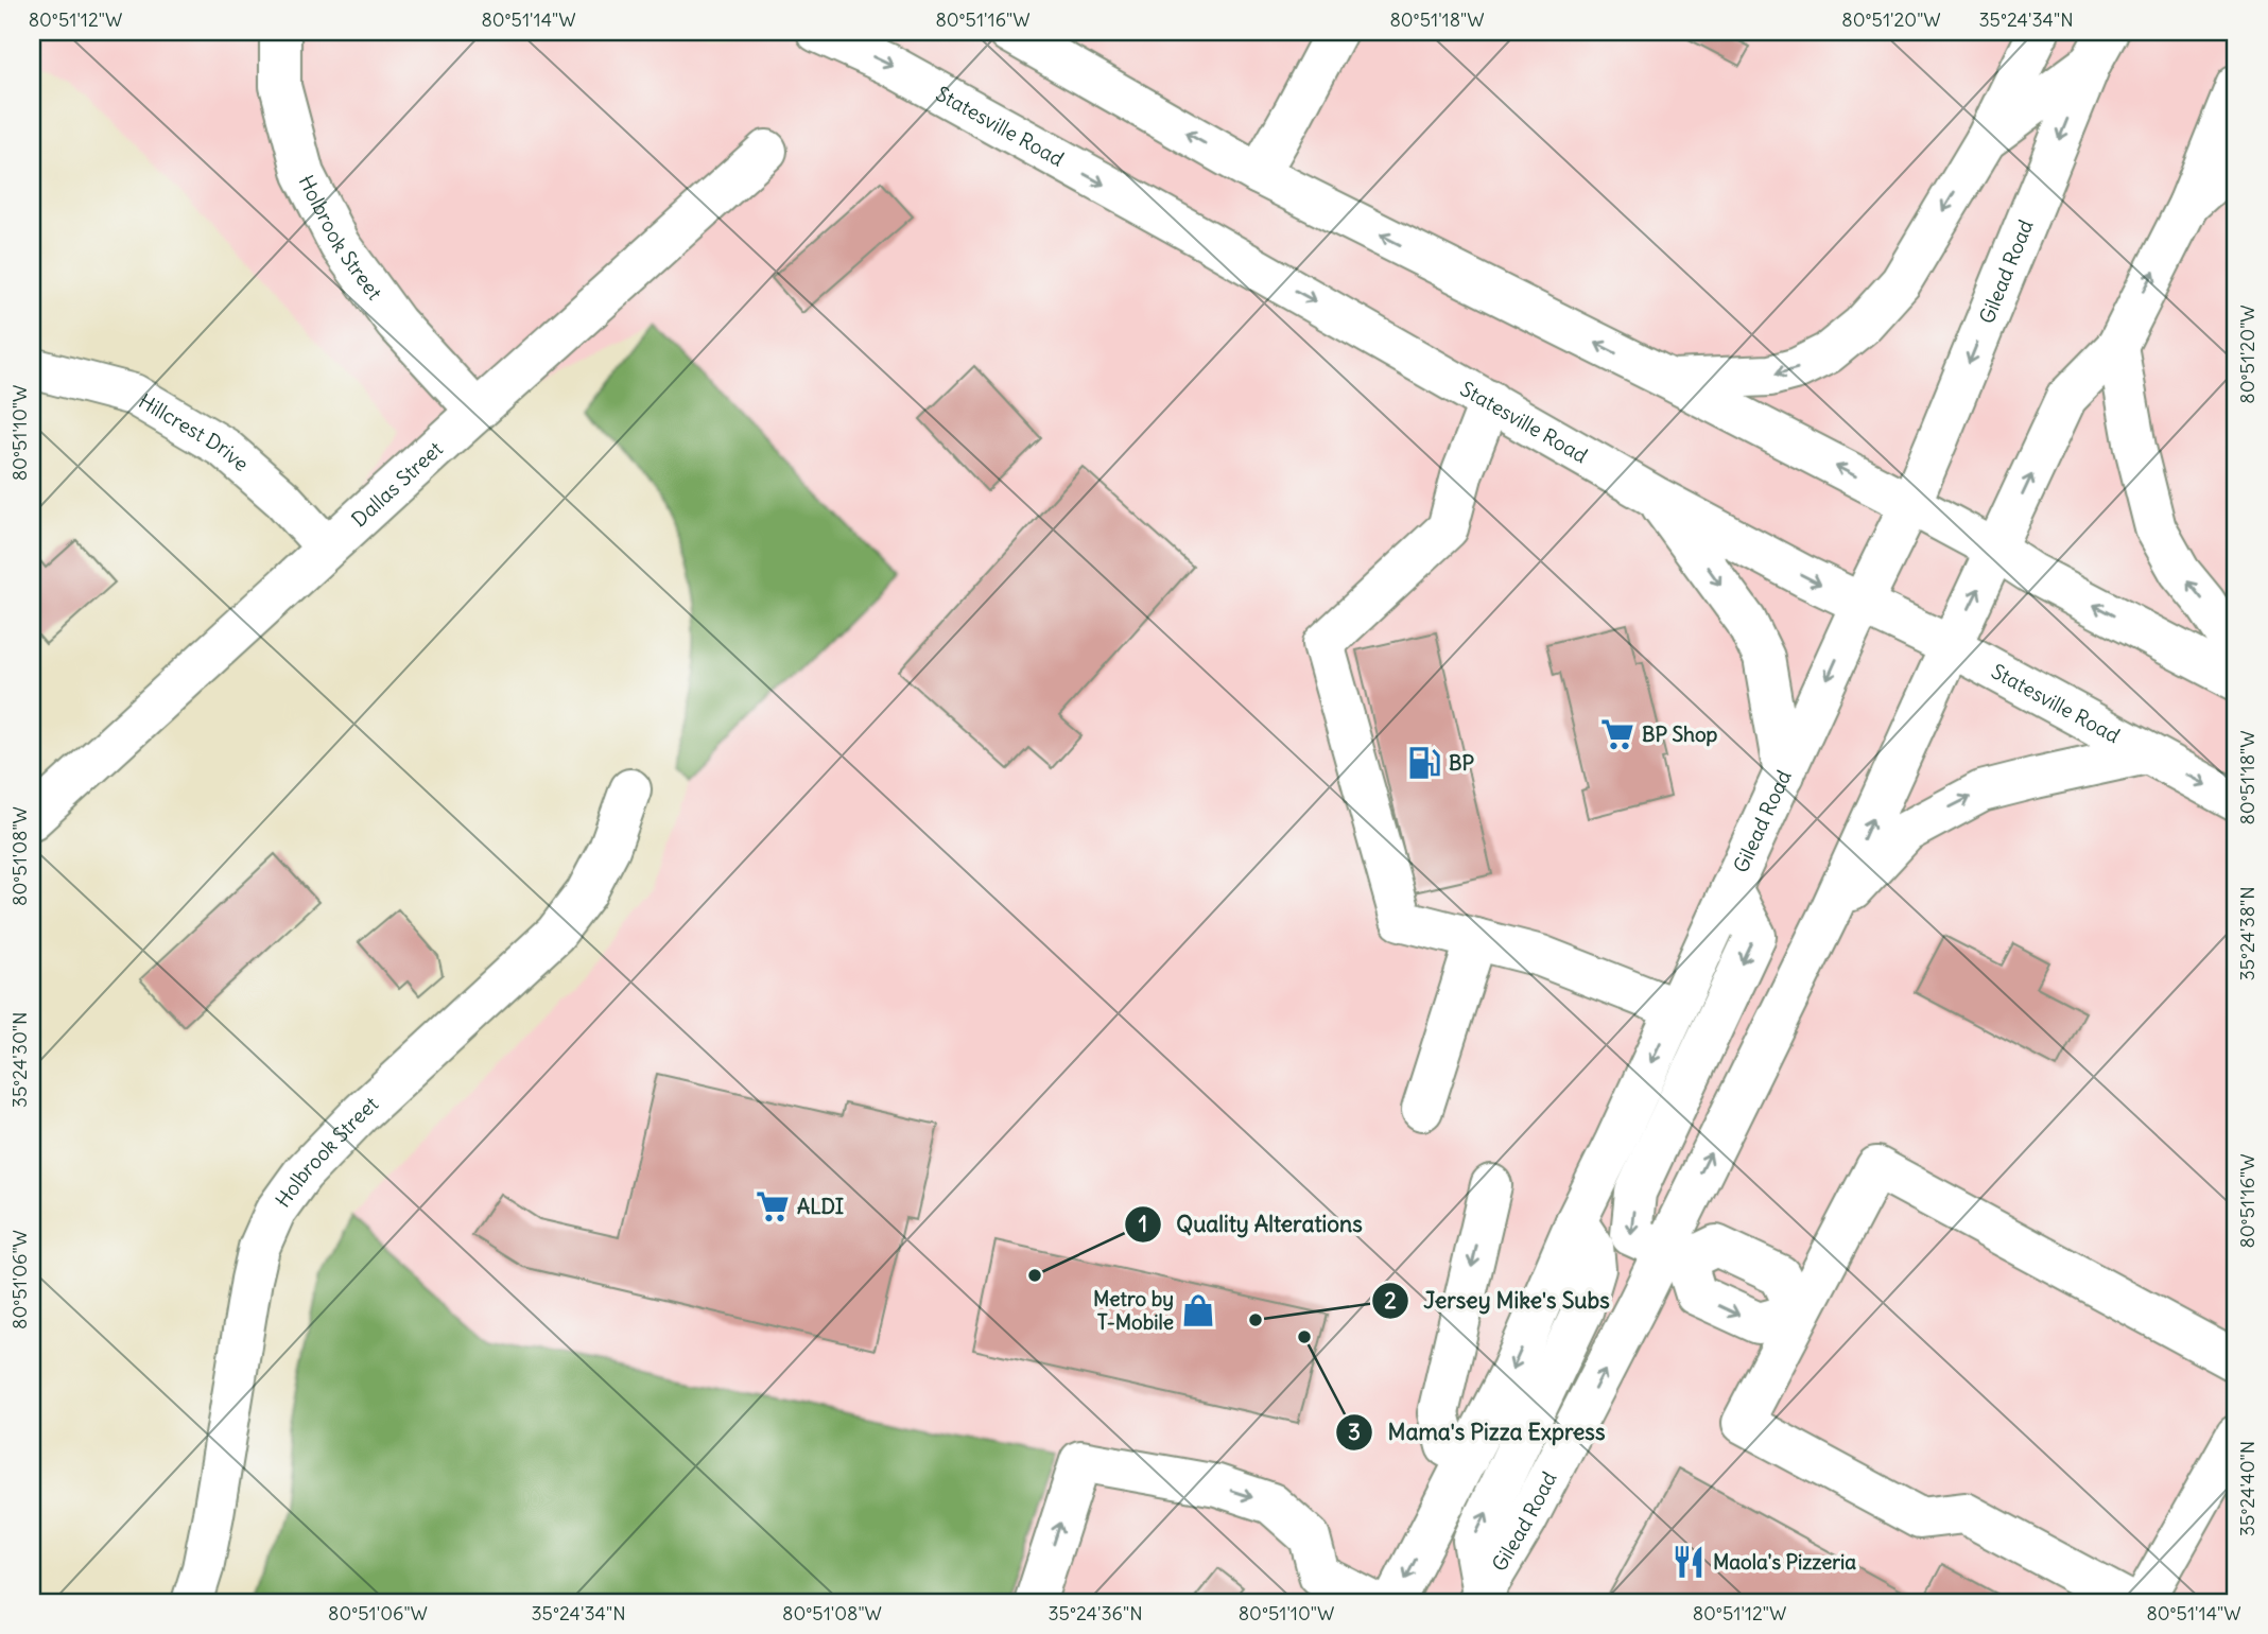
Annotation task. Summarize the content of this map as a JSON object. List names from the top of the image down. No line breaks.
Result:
{"streets":{"main road":["Statesville Road","Holbrook Street","Gilead Road","Hillcrest Drive","Dallas Street"]},"crossings":[["Statesville Road","Gilead Road"],["Holbrook Street","Dallas Street"],["Hillcrest Drive","Dallas Street"]],"places":{"supermarket":["BP Shop","ALDI"],"fuel station":["BP"],"other":["Quality Alterations","Jersey Mike's Subs","Mama's Pizza Express"],"shop":["Metro by T-Mobile"],"restaurant":["Maola's Pizzeria"]},"coordinates":["80°51'12\"W","80°51'14\"W","80°51'16\"W","80°51'18\"W","80°51'20\"W","35°24'34\"N","80°51'10\"W","80°51'08\"W","35°24'38\"N","35°24'30\"N","80°51'06\"W","35°24'40\"N","35°24'36\"N"]}
